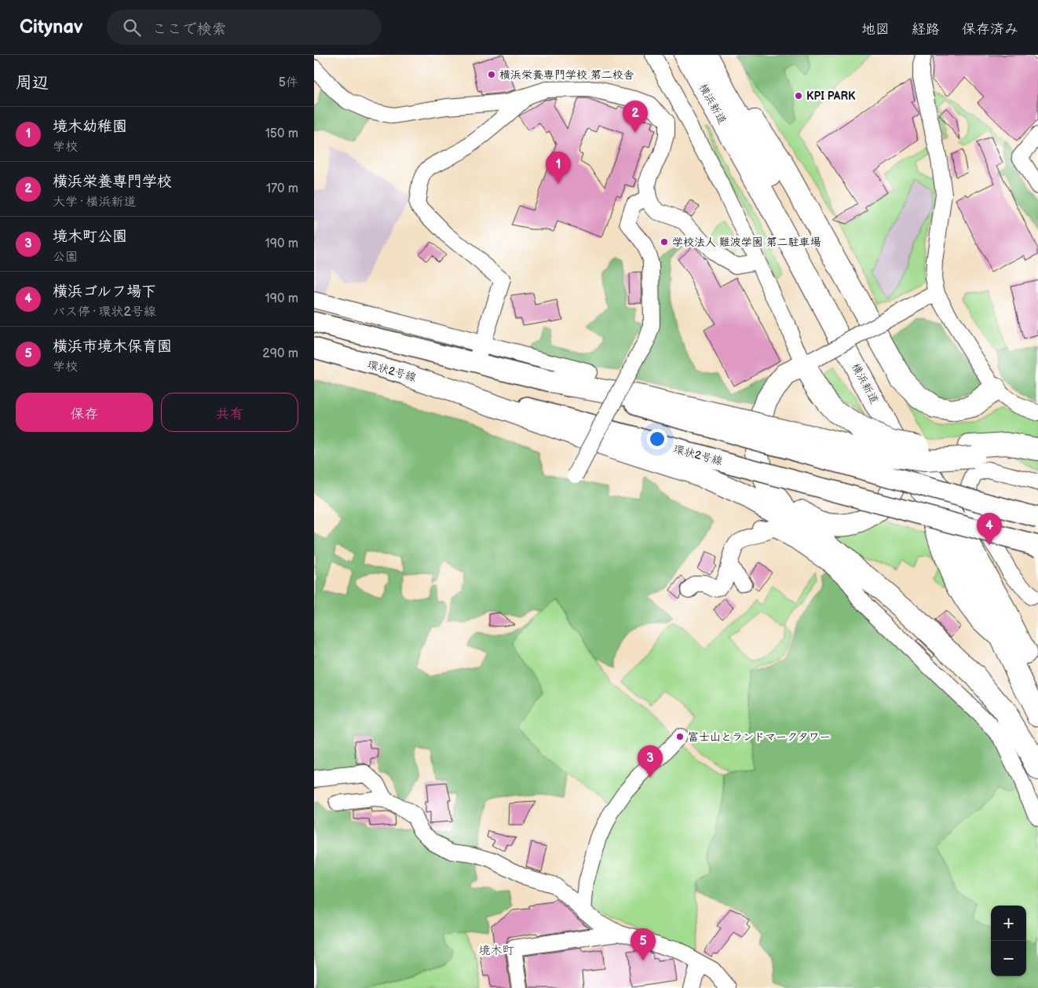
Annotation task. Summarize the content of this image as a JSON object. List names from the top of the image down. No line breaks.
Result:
{"streets":{"highway":["横浜新道"],"main road":["環状2号線"]},"districts":["境木町"],"places":["横浜栄養専門学校 第二校舎","KPI PARK","学校法人 難波学園 第二駐車場","富士山とランドマークタワー"],"page":{"header":"Citynav","search":"ここで検索","nav":["地図","経路","保存済み"],"heading":["周辺","5件"],"pins":["2","1","4","3","5"],"list":[{"mark":"1","name":"境木幼稚園","note":"学校","value":"150 m"},{"mark":"2","name":"横浜栄養専門学校","note":"大学 · 横浜新道","value":"170 m"},{"mark":"3","name":"境木町公園","note":"公園","value":"190 m"},{"mark":"4","name":"横浜ゴルフ場下","note":"バス停 · 環状2号線","value":"190 m"},{"mark":"5","name":"横浜市境木保育園","note":"学校","value":"290 m"}],"buttons":["保存","共有"],"map_buttons":["+","−"]}}
